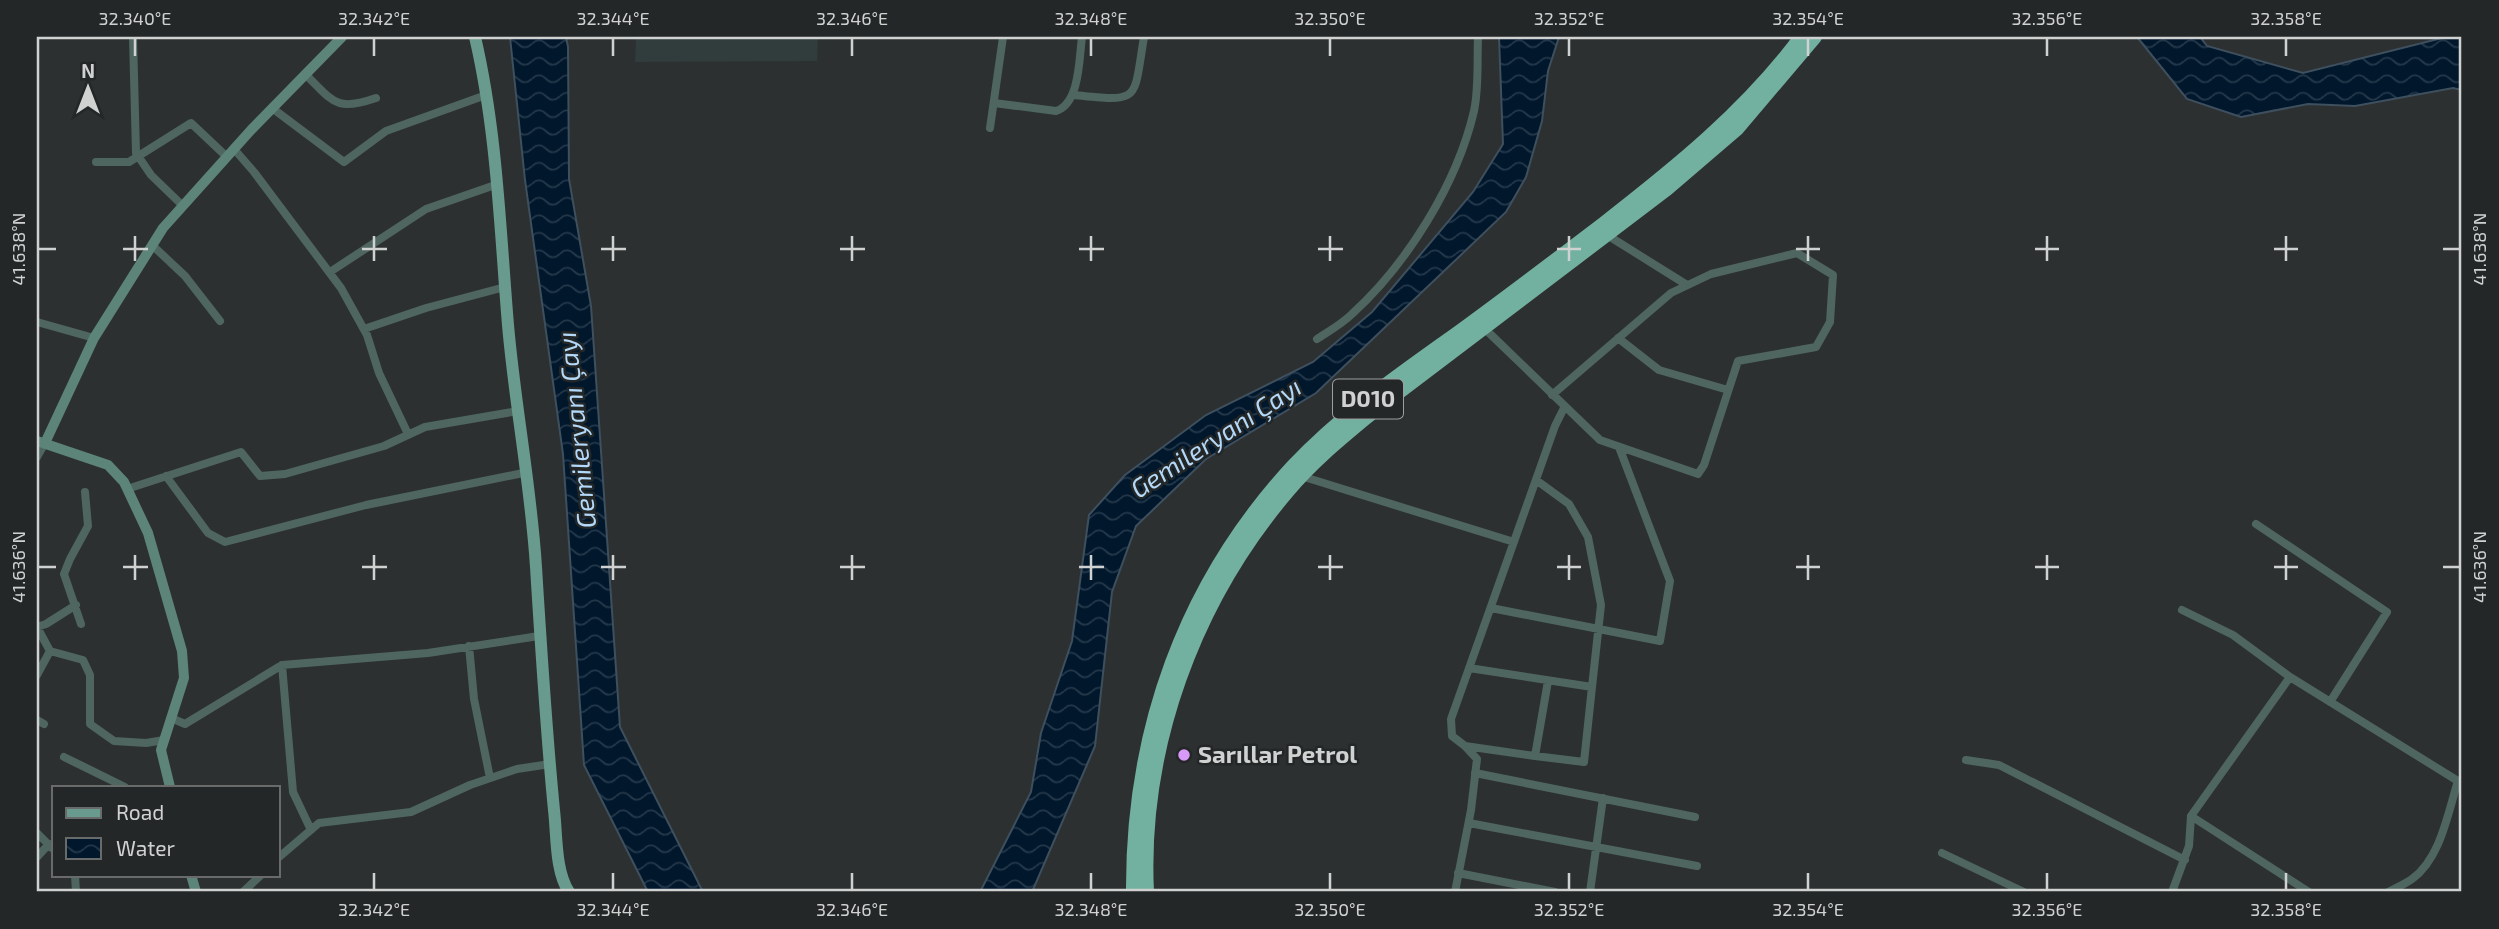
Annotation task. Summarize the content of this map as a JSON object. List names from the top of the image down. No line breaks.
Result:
{"streets":{"highway":["D010"]},"water":["Gemileryanı Çayı"],"places":["Sarıllar Petrol"],"legend":["Road","Water"],"north":"top","coordinates":["32.340°E","32.342°E","32.344°E","32.346°E","32.348°E","32.350°E","32.352°E","32.354°E","32.356°E","32.358°E","41.638°N","41.636°N"]}
